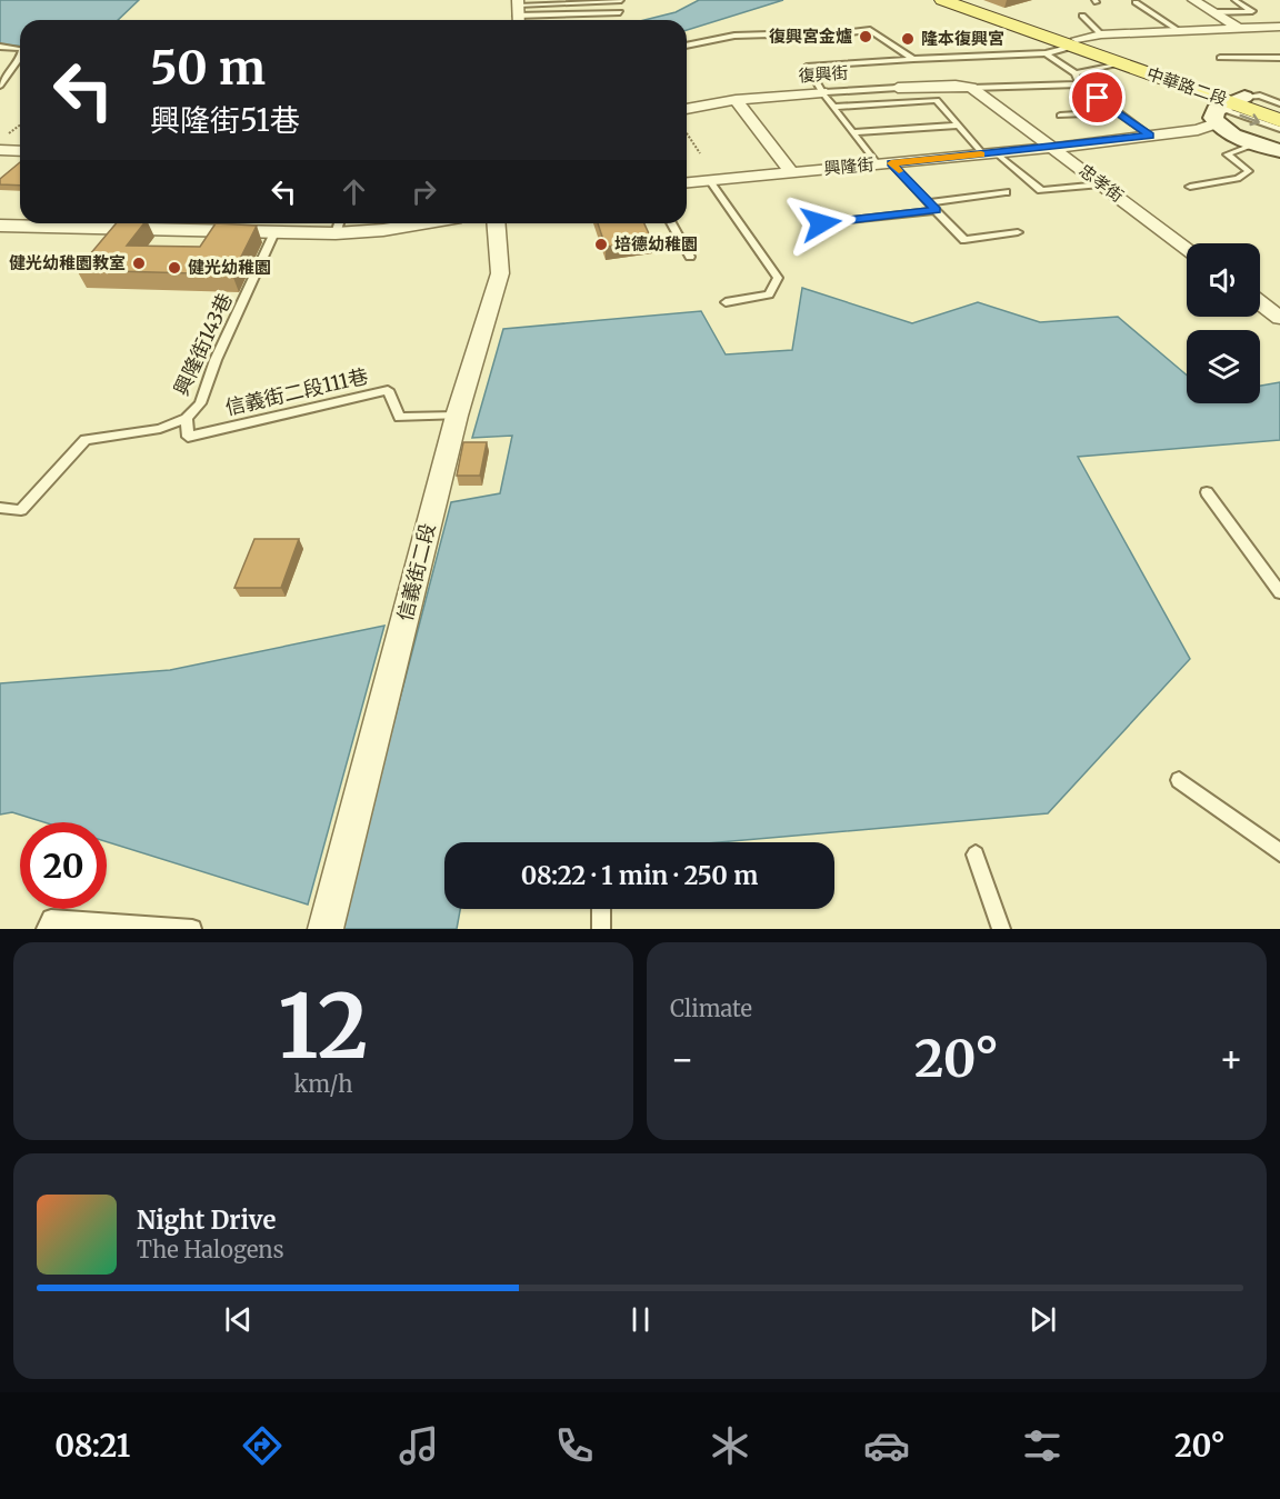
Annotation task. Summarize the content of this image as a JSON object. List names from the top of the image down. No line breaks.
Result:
{"streets":{"main road":["中華路二段"],"street":["復興街","興隆街","忠孝街","信義街二段"],"lane":["興隆街143巷","信義街二段111巷"]},"crossings":[["復興街","忠孝街"],["中華路二段","興隆街"],["興隆街","忠孝街"],["興隆街143巷","信義街二段111巷"],["信義街二段111巷","信義街二段"]],"places":["復興宮金爐","隆本復興宮","培德幼稚園","健光幼稚園教室","健光幼稚園"],"page":{"turn":["50 m","興隆街51巷"],"limit":"20","trip":"08:22 · 1 min · 250 m","tile":[["12","km/h"],"Climate"],"heat":["−","20°","+"],"song":["Night Drive","The Halogens"],"tabs":["08:21","20°"]}}
